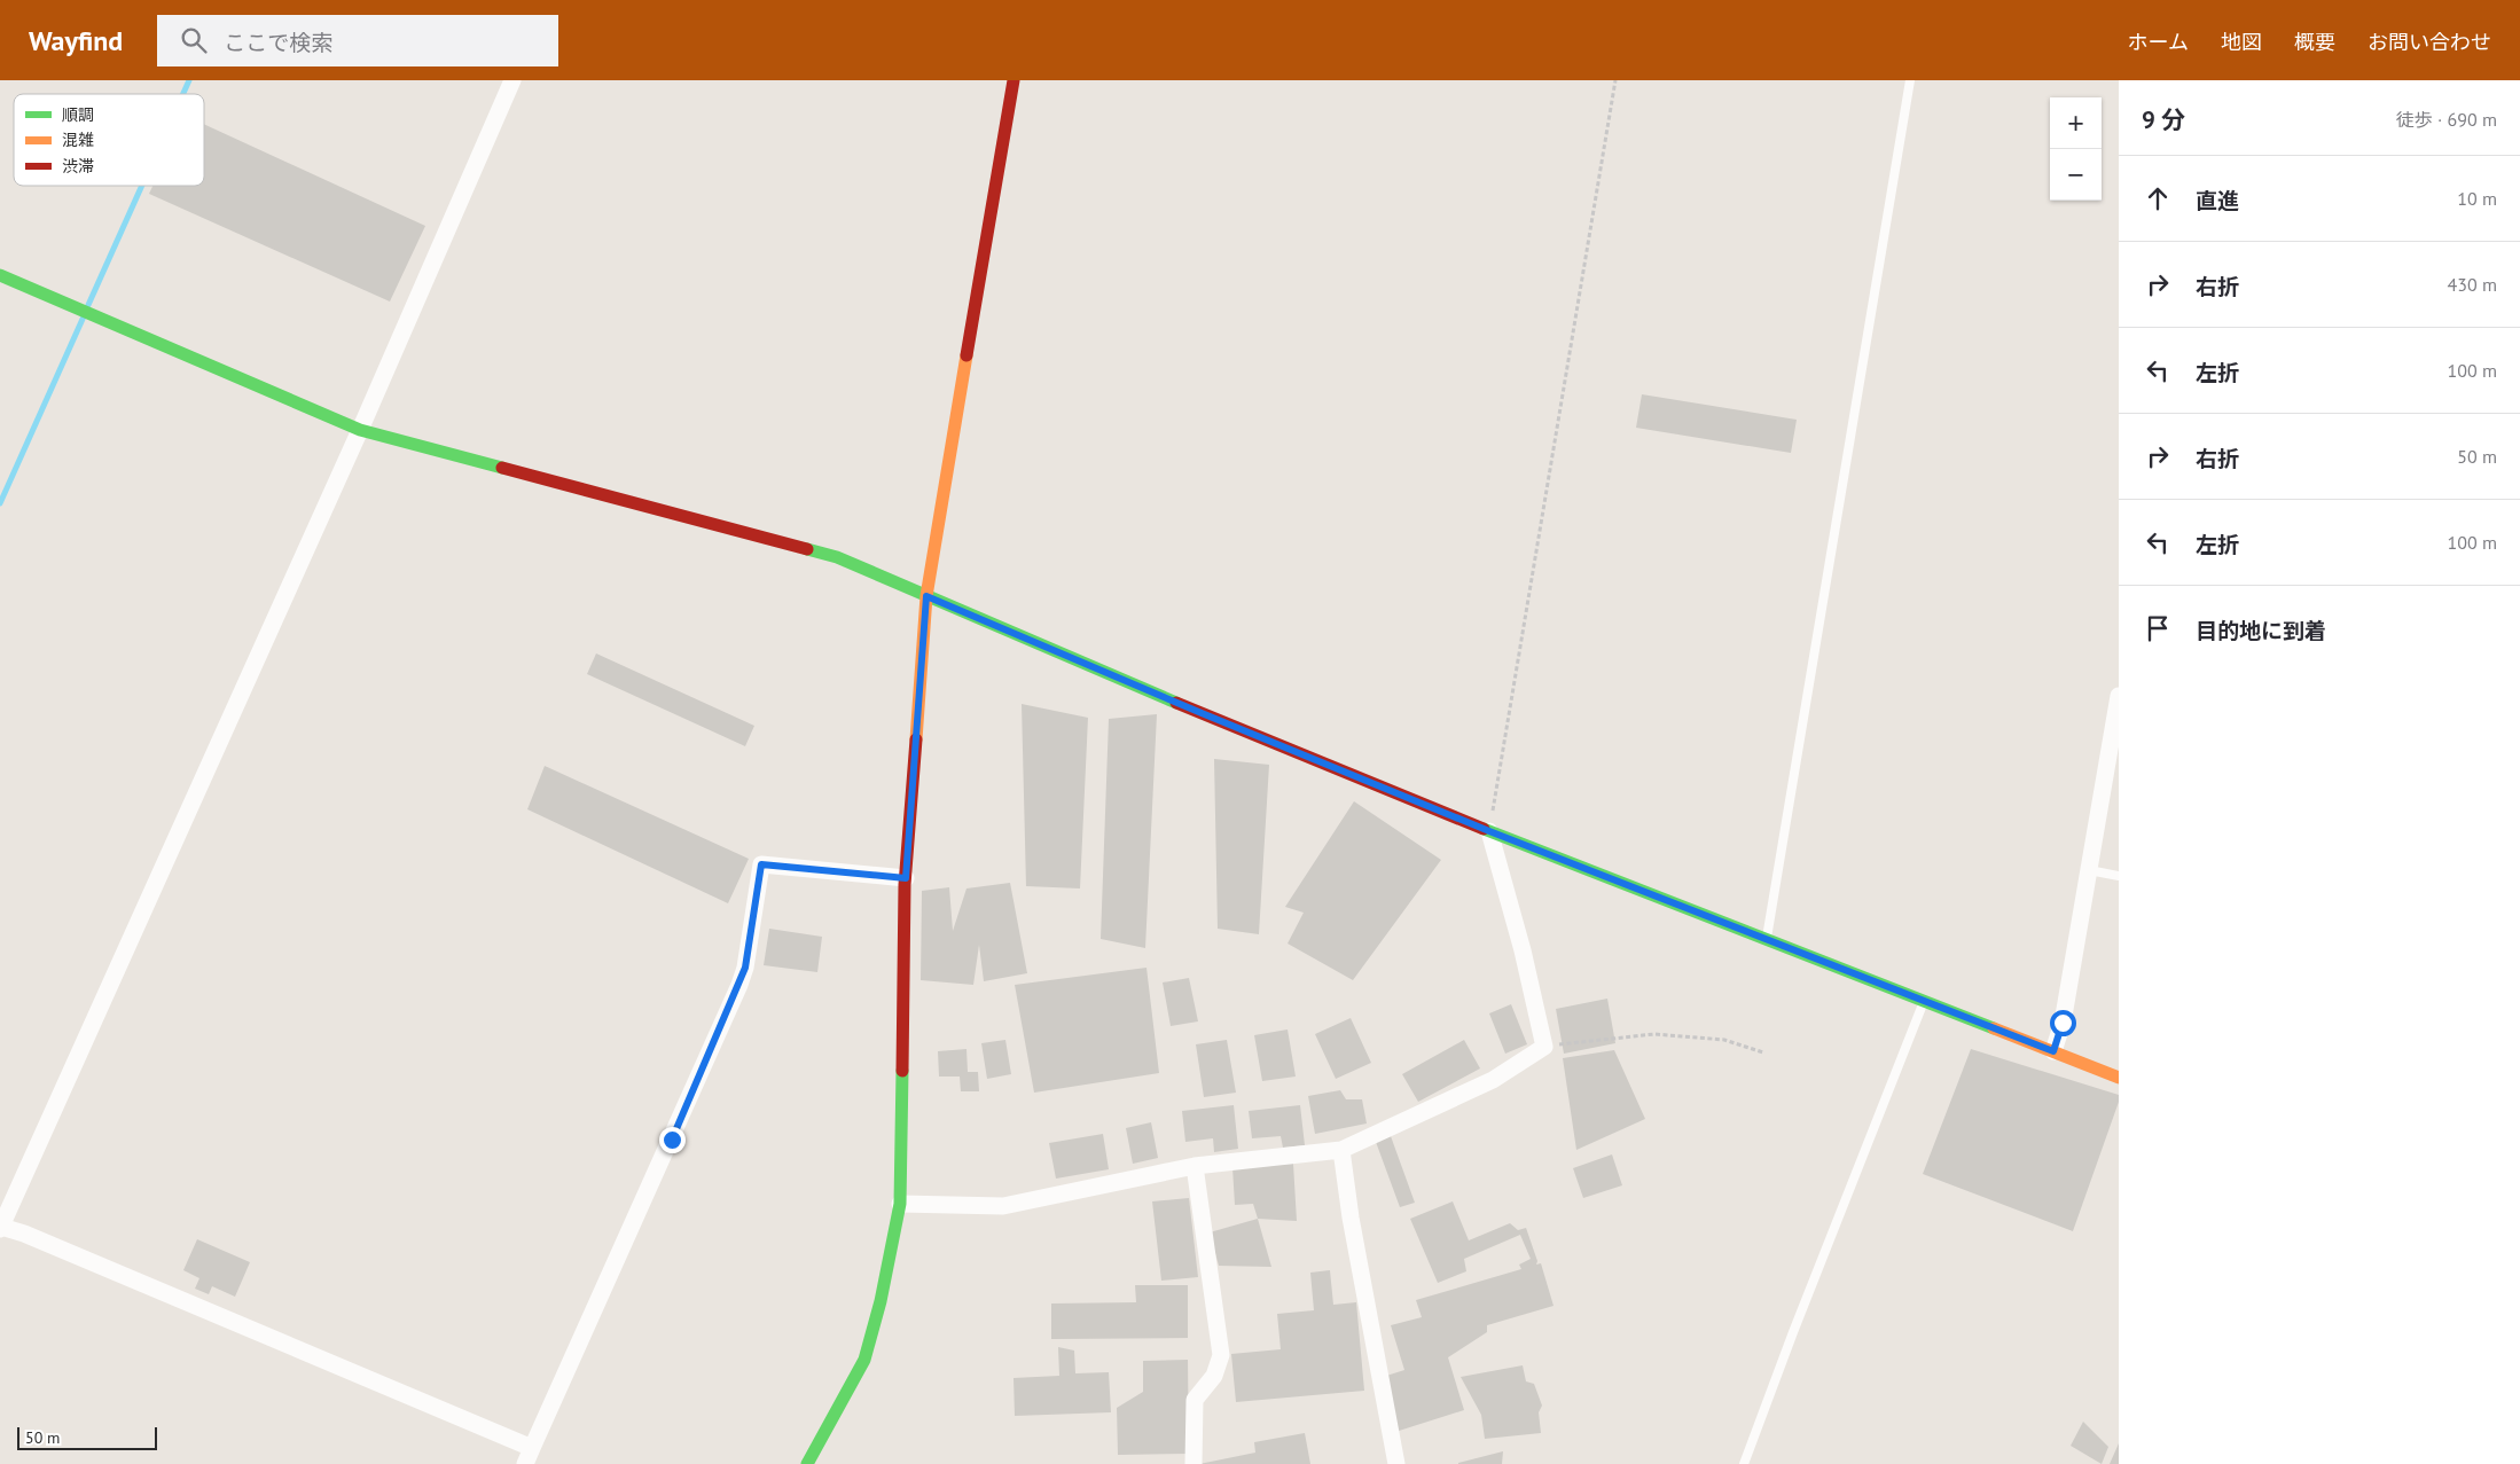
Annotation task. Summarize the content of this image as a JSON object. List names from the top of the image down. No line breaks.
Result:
{"legend":["順調","混雑","渋滞"],"scale_bar":"50 m","page":{"header":"Wayfind","search":"ここで検索","nav":["ホーム","地図","概要","お問い合わせ"],"heading":["9 分","徒歩 · 690 m"],"map_buttons":["+","−"],"list":[["直進","10 m"],["右折","430 m"],["左折","100 m"],["右折","50 m"],["左折","100 m"],"目的地に到着"],"scale":"50 m"}}
